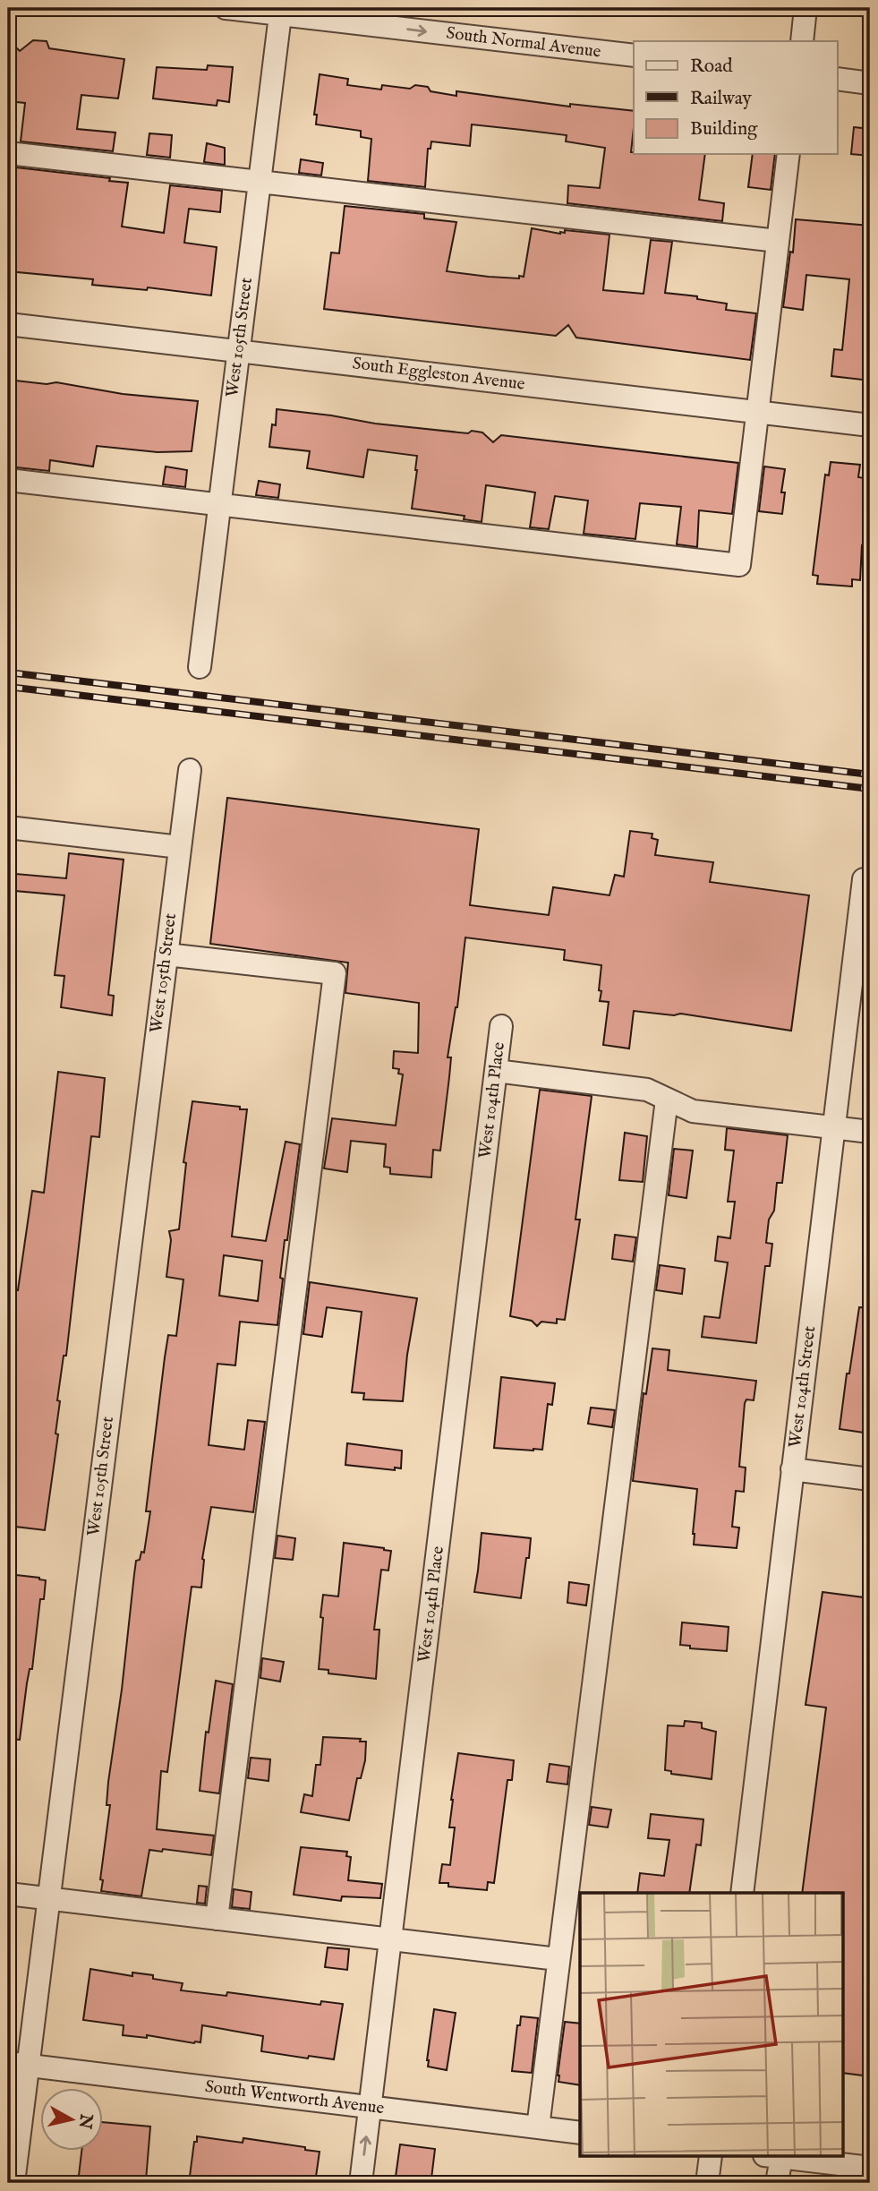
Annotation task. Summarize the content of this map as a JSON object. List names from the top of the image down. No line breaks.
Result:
{"streets":{"street":["South Normal Avenue","West 105th Street","South Eggleston Avenue","West 104th Place","West 104th Street","South Wentworth Avenue"]},"crossings":[["South Normal Avenue","West 105th Street"],["West 105th Street","South Eggleston Avenue"],["West 105th Street","South Wentworth Avenue"],["West 104th Place","South Wentworth Avenue"]],"legend":["Road","Railway","Building"],"north":"right"}
